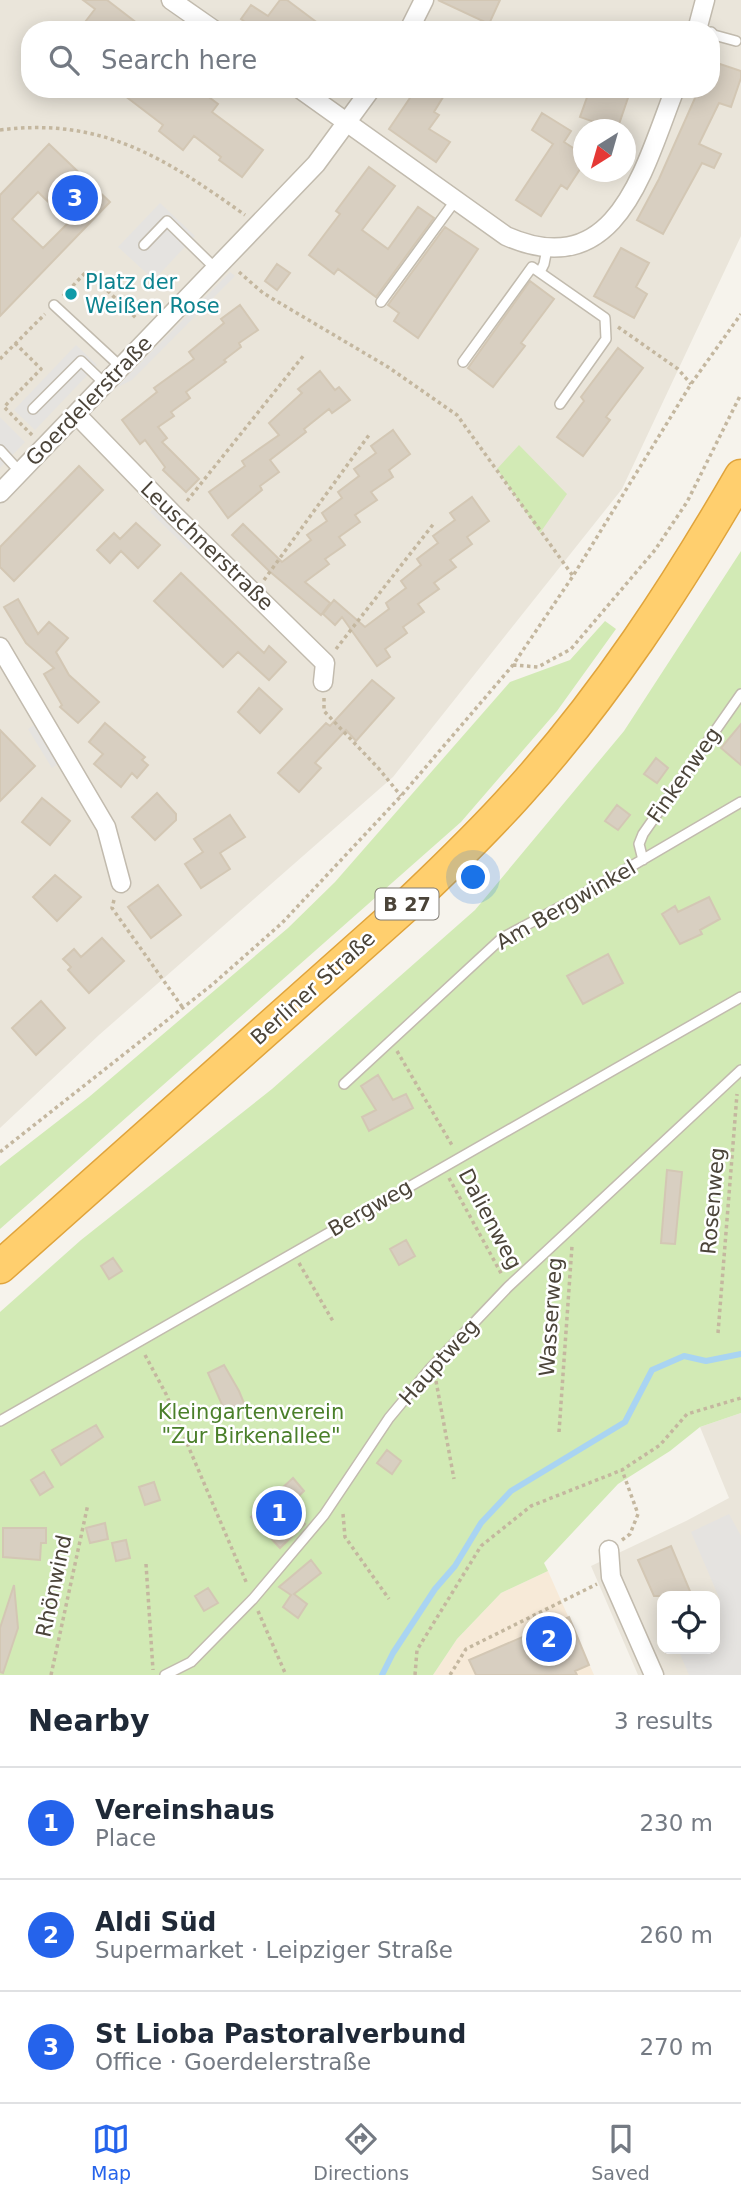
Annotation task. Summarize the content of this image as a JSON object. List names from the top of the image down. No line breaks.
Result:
{"streets":{"highway":["B 27","Berliner Straße"],"street":["Goerdelerstraße","Leuschnerstraße"],"lane":["Finkenweg","Am Bergwinkel","Bergweg","Hauptweg"],"path":["Rosenweg","Dalienweg","Wasserweg","Rhönwind"]},"crossings":[["Goerdelerstraße","Leuschnerstraße"],["Finkenweg","Am Bergwinkel"],["Rosenweg","Hauptweg"],["Bergweg","Dalienweg"],["Dalienweg","Hauptweg"],["Wasserweg","Hauptweg"]],"parks":["Kleingartenverein \"Zur Birkenallee\""],"places":["Platz der Weißen Rose"],"north":"bottom left","page":{"search":"Search here","pins":["3","1","2"],"heading":["Nearby","3 results"],"list":[{"mark":"1","name":"Vereinshaus","note":"Place","value":"230 m"},{"mark":"2","name":"Aldi Süd","note":"Supermarket · Leipziger Straße","value":"260 m"},{"mark":"3","name":"St Lioba Pastoralverbund","note":"Office · Goerdelerstraße","value":"270 m"}],"nav":["Map","Directions","Saved"]}}
